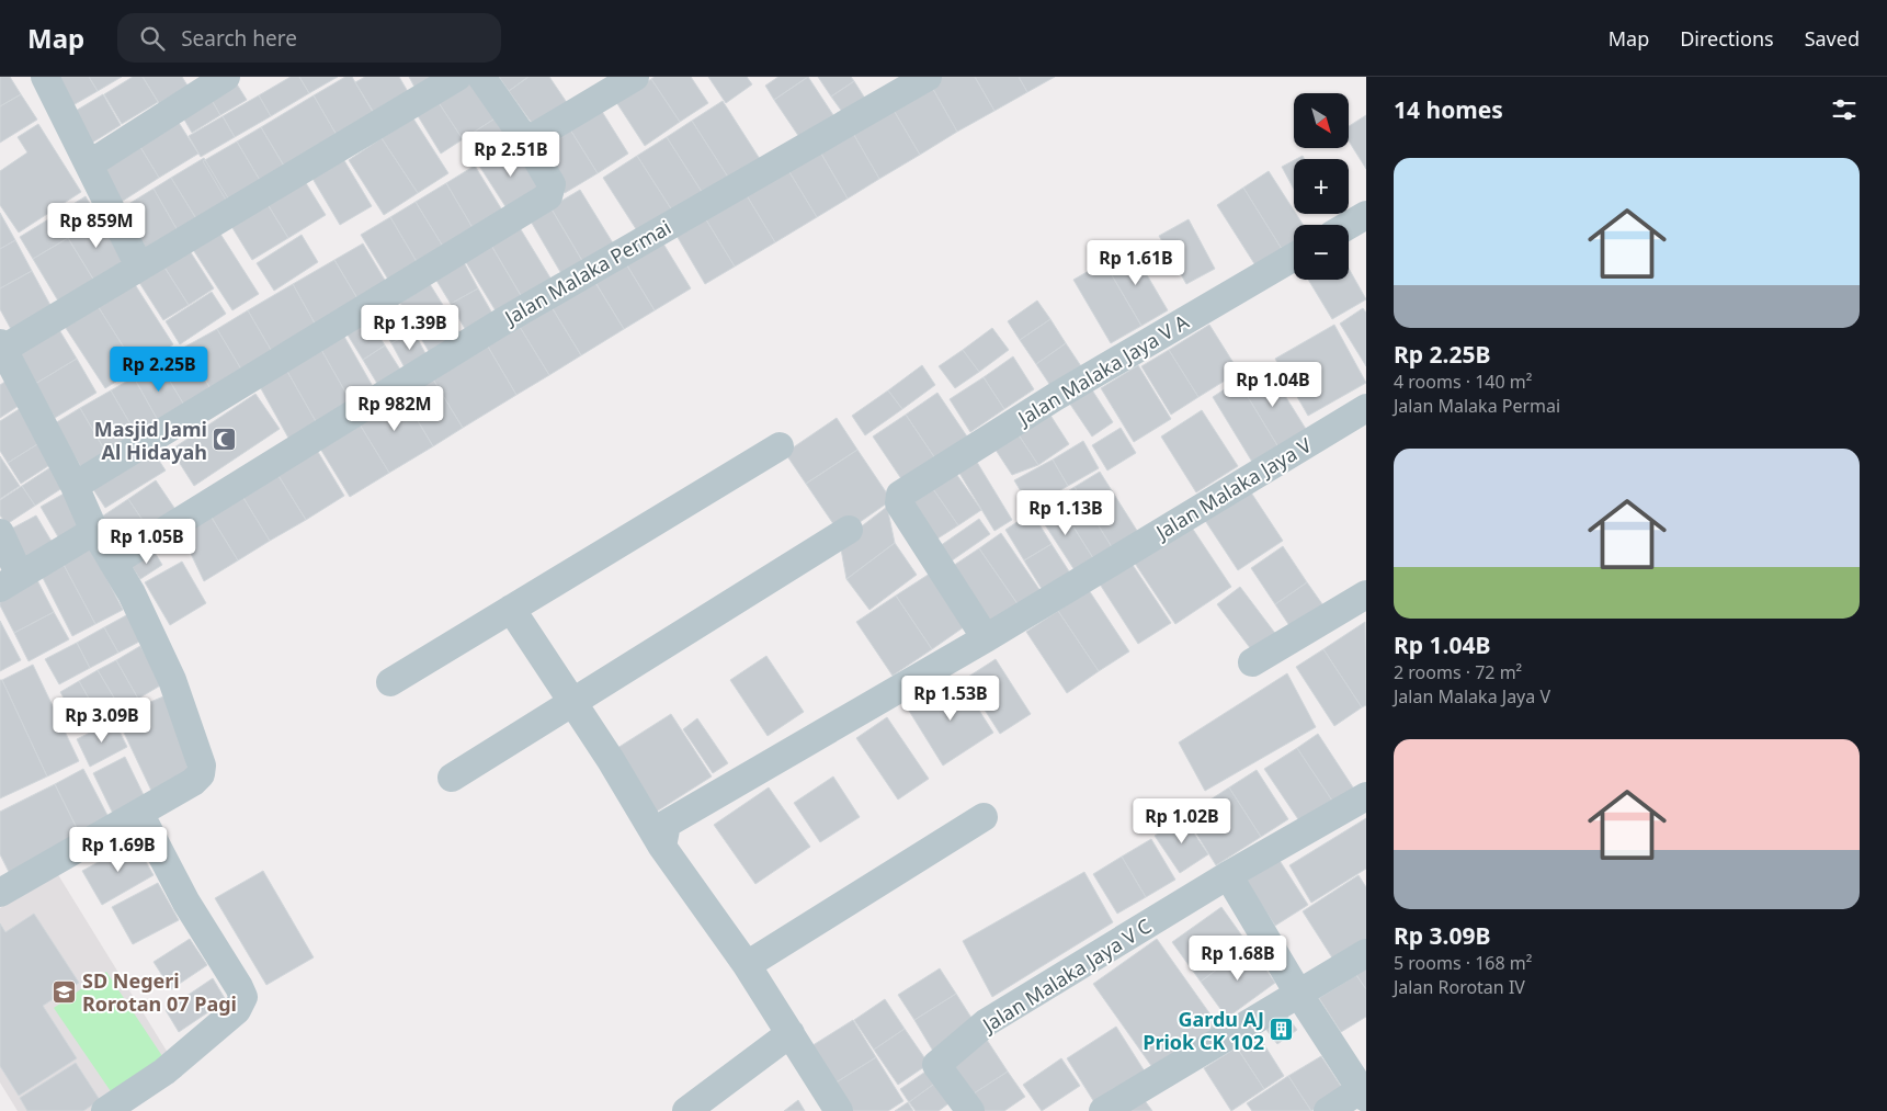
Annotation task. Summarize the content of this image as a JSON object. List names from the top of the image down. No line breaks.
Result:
{"streets":{"street":["Jalan Malaka Permai","Jalan Malaka Jaya V A","Jalan Malaka Jaya V","Jalan Malaka Jaya V C"]},"crossings":[["Jalan Malaka Jaya V A","Jalan Malaka Jaya V"]],"places":{"mosque":["Masjid Jami Al Hidayah"],"school or university":["SD Negeri Rorotan 07 Pagi"],"building":["Gardu AJ Priok CK 102"]},"north":"bottom right","page":{"header":"Map","search":"Search here","nav":["Map","Directions","Saved"],"heading":"14 homes","map_buttons":["+","−"],"price":["Rp 2.51B","Rp 859M","Rp 1.61B","Rp 1.39B","Rp 2.25B","Rp 1.04B","Rp 982M","Rp 1.13B","Rp 1.05B","Rp 1.53B","Rp 3.09B","Rp 1.02B","Rp 1.69B","Rp 1.68B"],"list":[{"name":"Rp 2.25B","note":"4 rooms · 140 m² · Jalan Malaka Permai"},{"name":"Rp 1.04B","note":"2 rooms · 72 m² · Jalan Malaka Jaya V"},{"name":"Rp 3.09B","note":"5 rooms · 168 m² · Jalan Rorotan IV"}]}}
